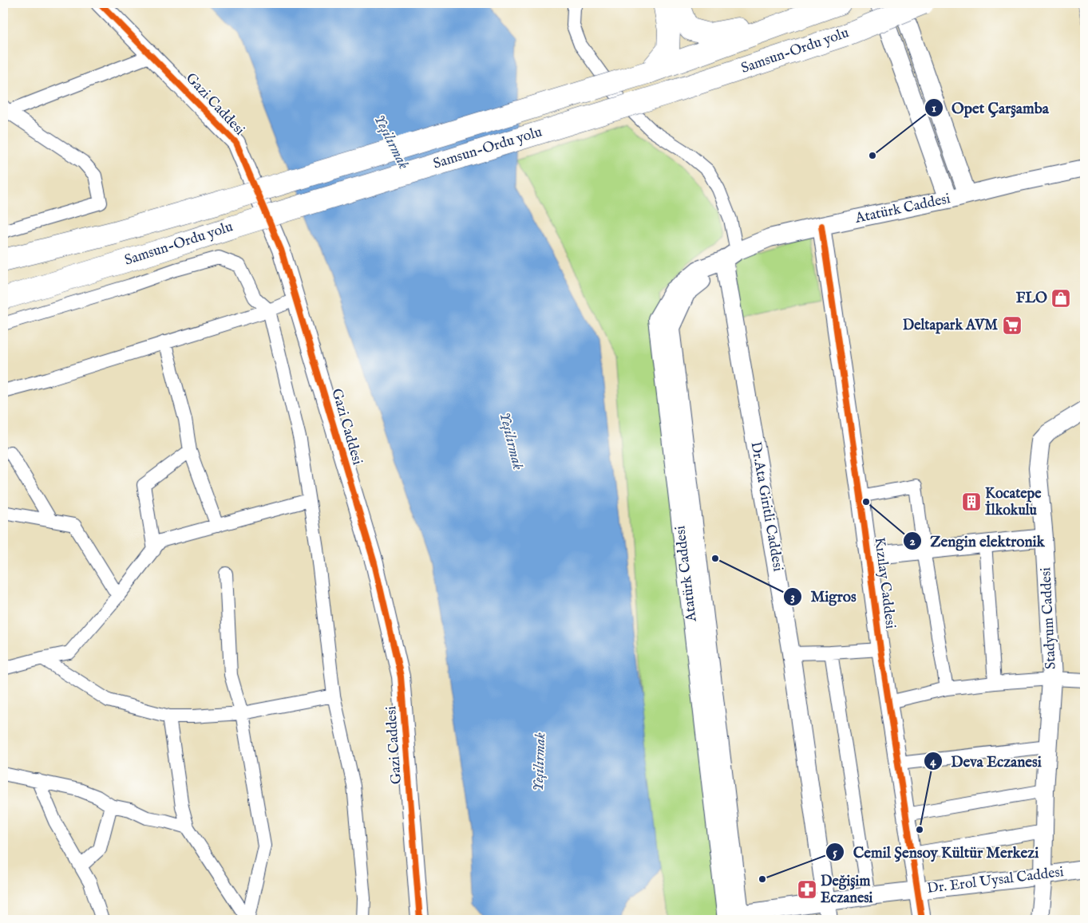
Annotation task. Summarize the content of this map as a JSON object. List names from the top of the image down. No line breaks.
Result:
{"streets":{"highway":["Samsun-Ordu yolu"],"street":["Gazi Caddesi","Atatürk Caddesi","Dr.Ata Giritli Caddesi","Kızılay Caddesi","Stadyum Caddesi","Dr. Erol Uysal Caddesi"]},"crossings":[["Atatürk Caddesi","Dr.Ata Giritli Caddesi"],["Atatürk Caddesi","Kızılay Caddesi"],["Atatürk Caddesi","Dr. Erol Uysal Caddesi"],["Dr.Ata Giritli Caddesi","Dr. Erol Uysal Caddesi"],["Kızılay Caddesi","Dr. Erol Uysal Caddesi"],["Stadyum Caddesi","Dr. Erol Uysal Caddesi"]],"water":["Yeşilırmak"],"places":{"other":["Opet Çarşamba","Zengin elektronik","Migros","Deva Eczanesi","Cemil Şensoy Kültür Merkezi"],"shop":["FLO"],"supermarket":["Deltapark AVM"],"building":["Kocatepe İlkokulu"],"pharmacy":["Değişim Eczanesi"]}}
